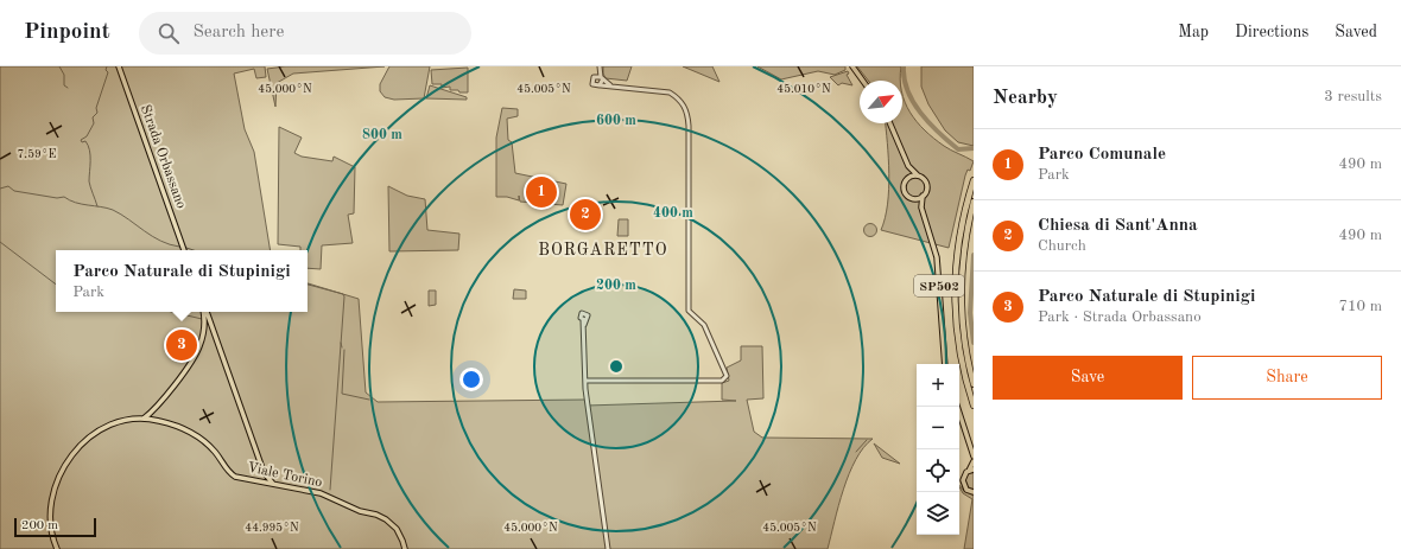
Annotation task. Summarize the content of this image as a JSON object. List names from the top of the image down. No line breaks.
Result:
{"streets":{"main road":["Strada Orbassano","SP502","Viale Torino"]},"districts":["BORGARETTO"],"scale_bar":"200 m","north":"top right","page":{"header":"Pinpoint","search":"Search here","nav":["Map","Directions","Saved"],"heading":["Nearby","3 results"],"list":[{"mark":"1","name":"Parco Comunale","note":"Park","value":"490 m"},{"mark":"2","name":"Chiesa di Sant'Anna","note":"Church","value":"490 m"},{"mark":"3","name":"Parco Naturale di Stupinigi","note":"Park · Strada Orbassano","value":"710 m"}],"pins":["1","2","3"],"popup":["Parco Naturale di Stupinigi","Park"],"buttons":["Save","Share"],"map_buttons":["+","−"],"scale":"200 m"},"coordinates":["45.000°N","45.005°N","45.010°N","7.59°E","44.995°N"],"rings":["600 m","800 m","400 m","200 m"]}
